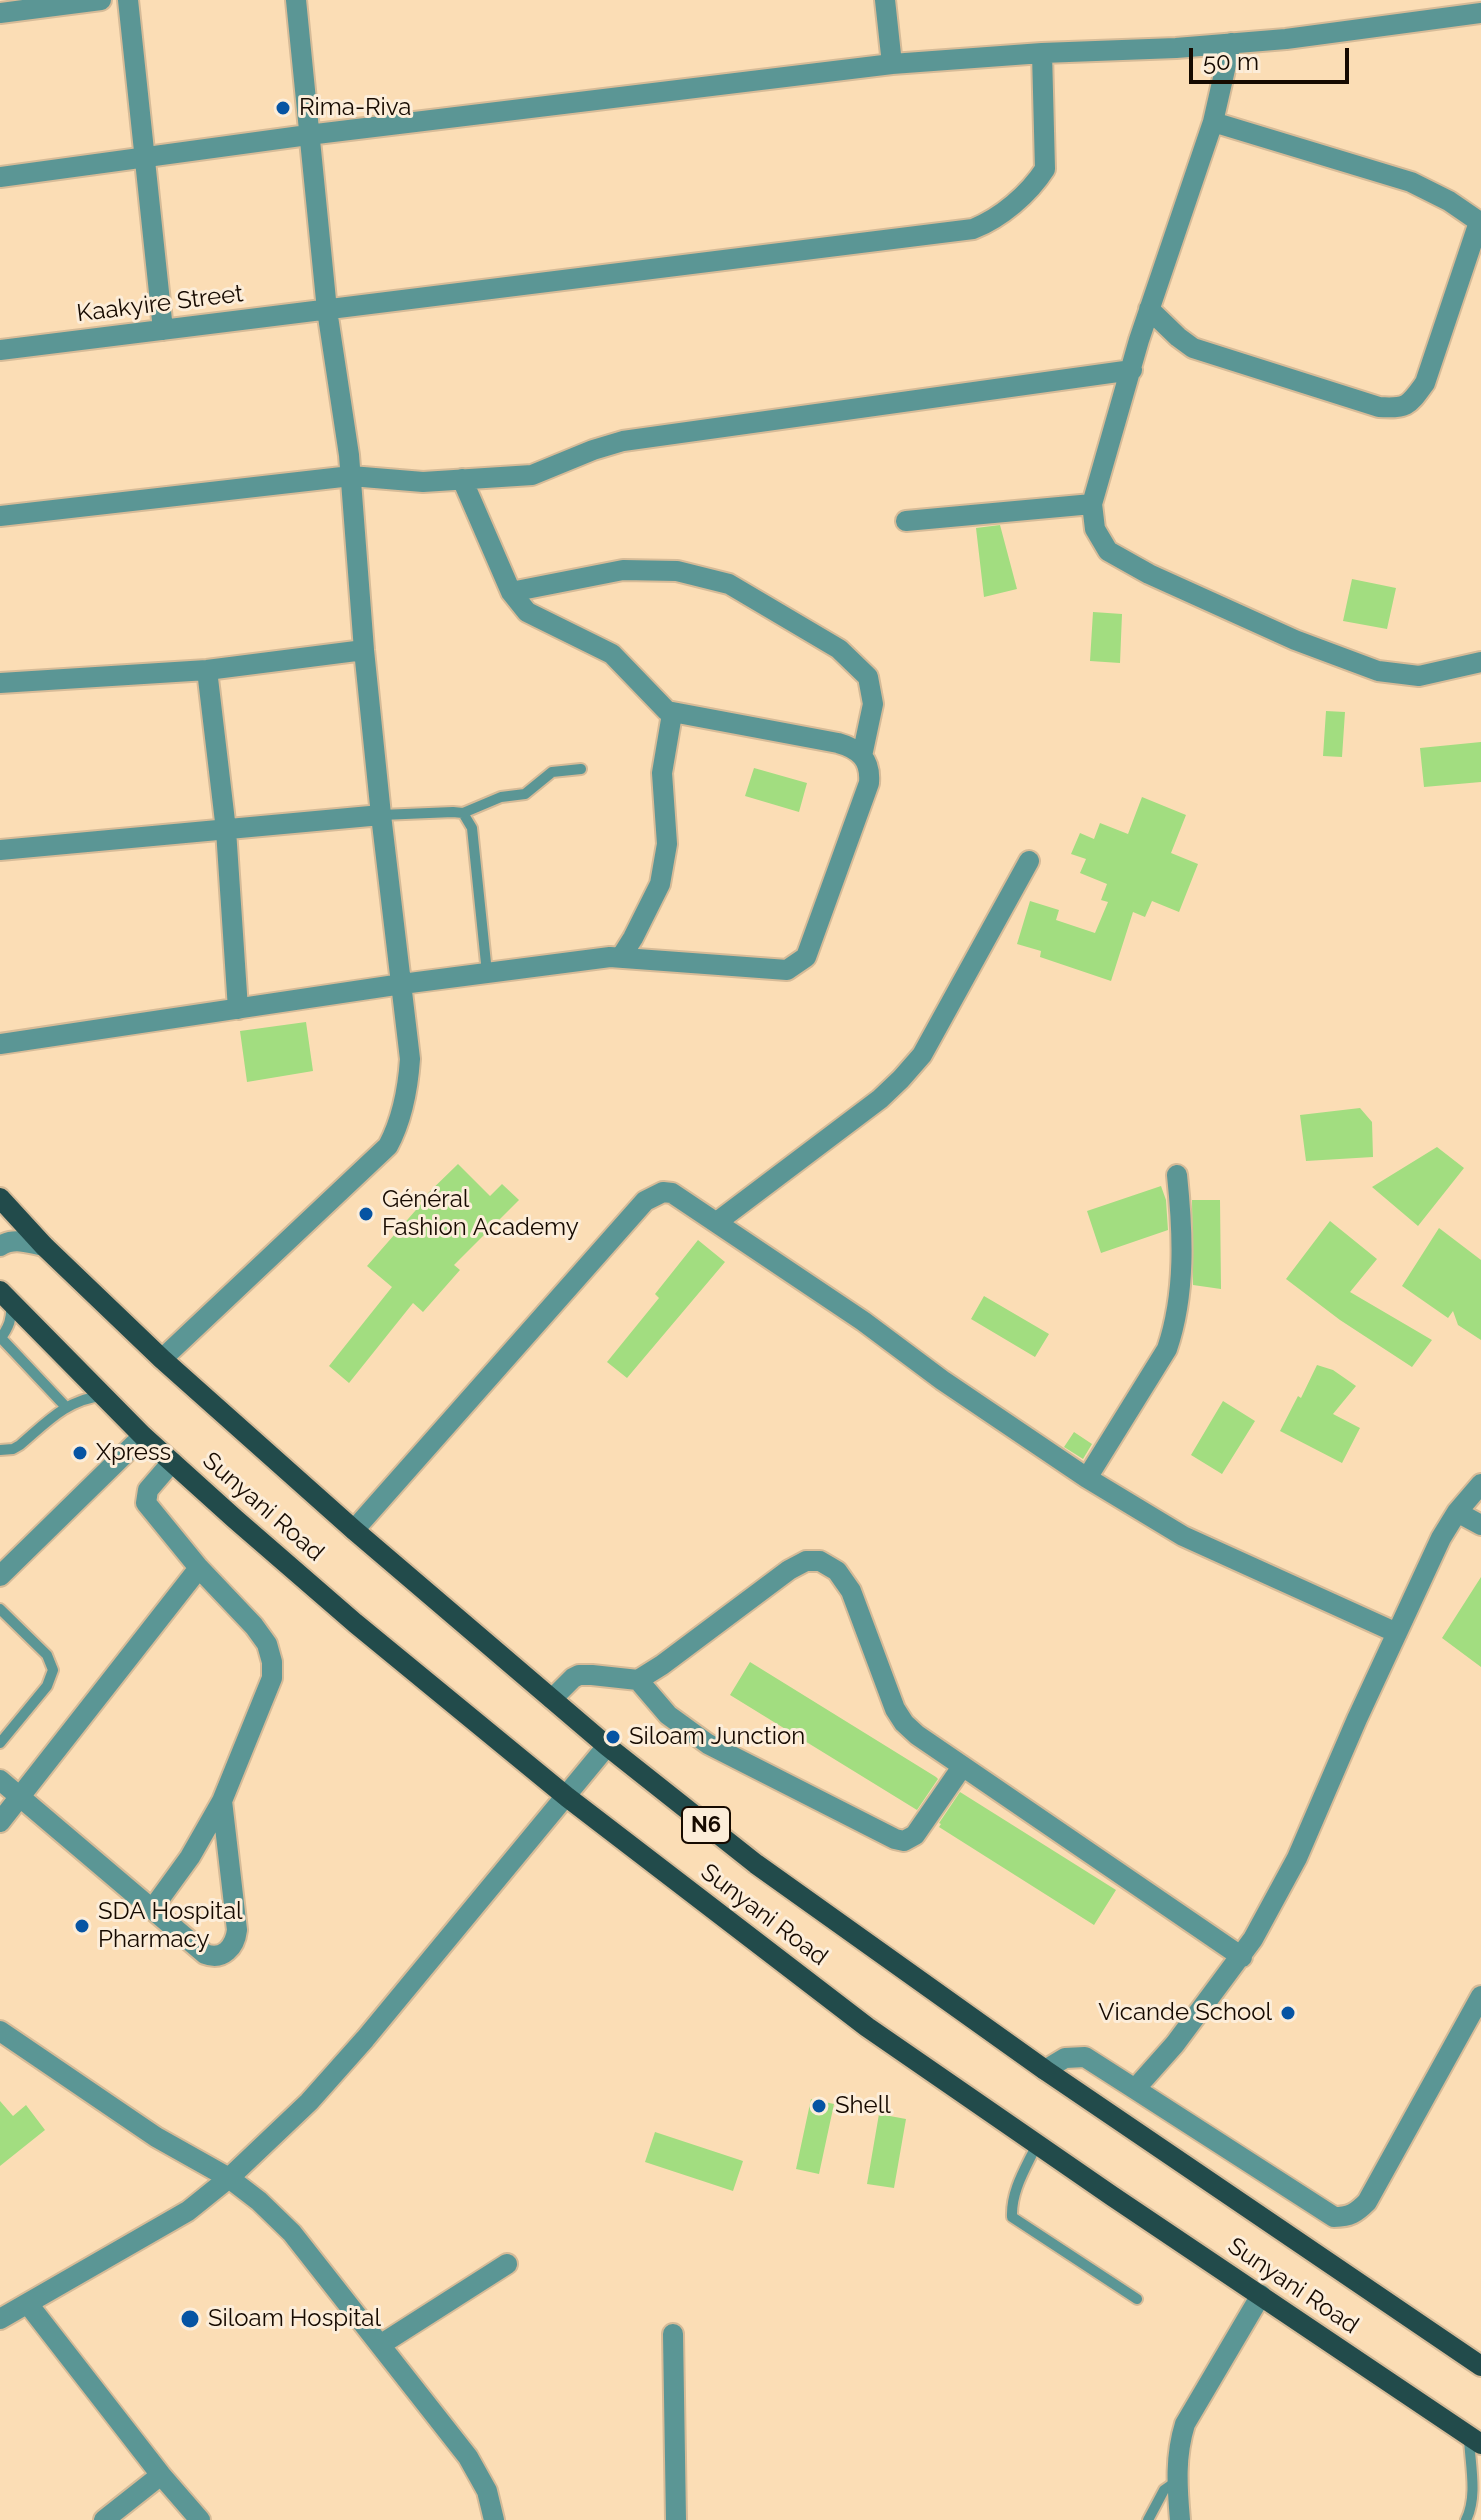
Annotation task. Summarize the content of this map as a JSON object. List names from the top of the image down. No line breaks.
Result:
{"streets":{"main road":["Sunyani Road","N6"],"street":["Kaakyire Street"]},"places":["Rima-Riva","Général Fashion Academy","Xpress","Siloam Junction","SDA Hospital Pharmacy","Vicande School","Shell","Siloam Hospital"],"scale_bar":"50 m"}
